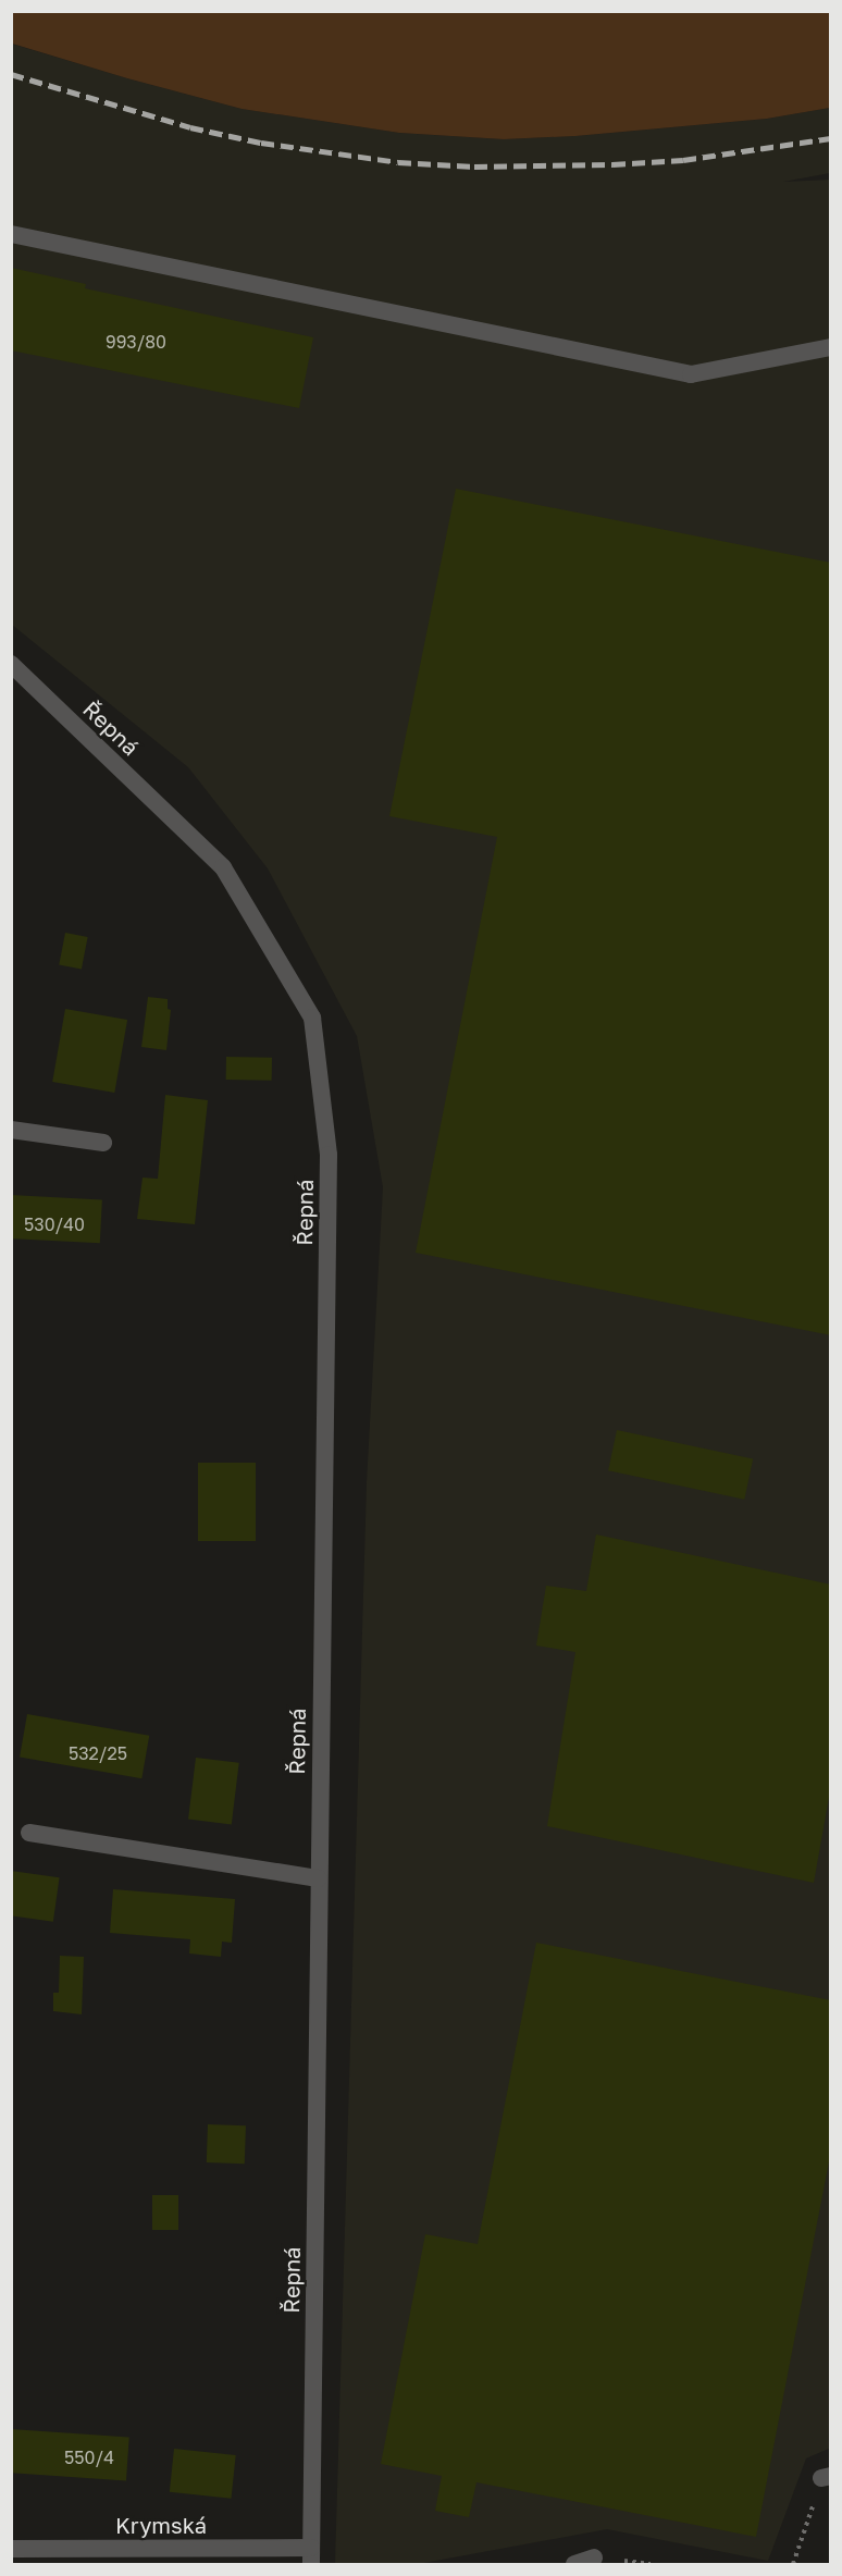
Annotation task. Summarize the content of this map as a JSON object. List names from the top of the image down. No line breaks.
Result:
{"streets":{"street":["Řepná","Krymská"]},"crossings":[["Řepná","Krymská"]],"house_numbers":["993/80","530/40","532/25","550/4"]}
